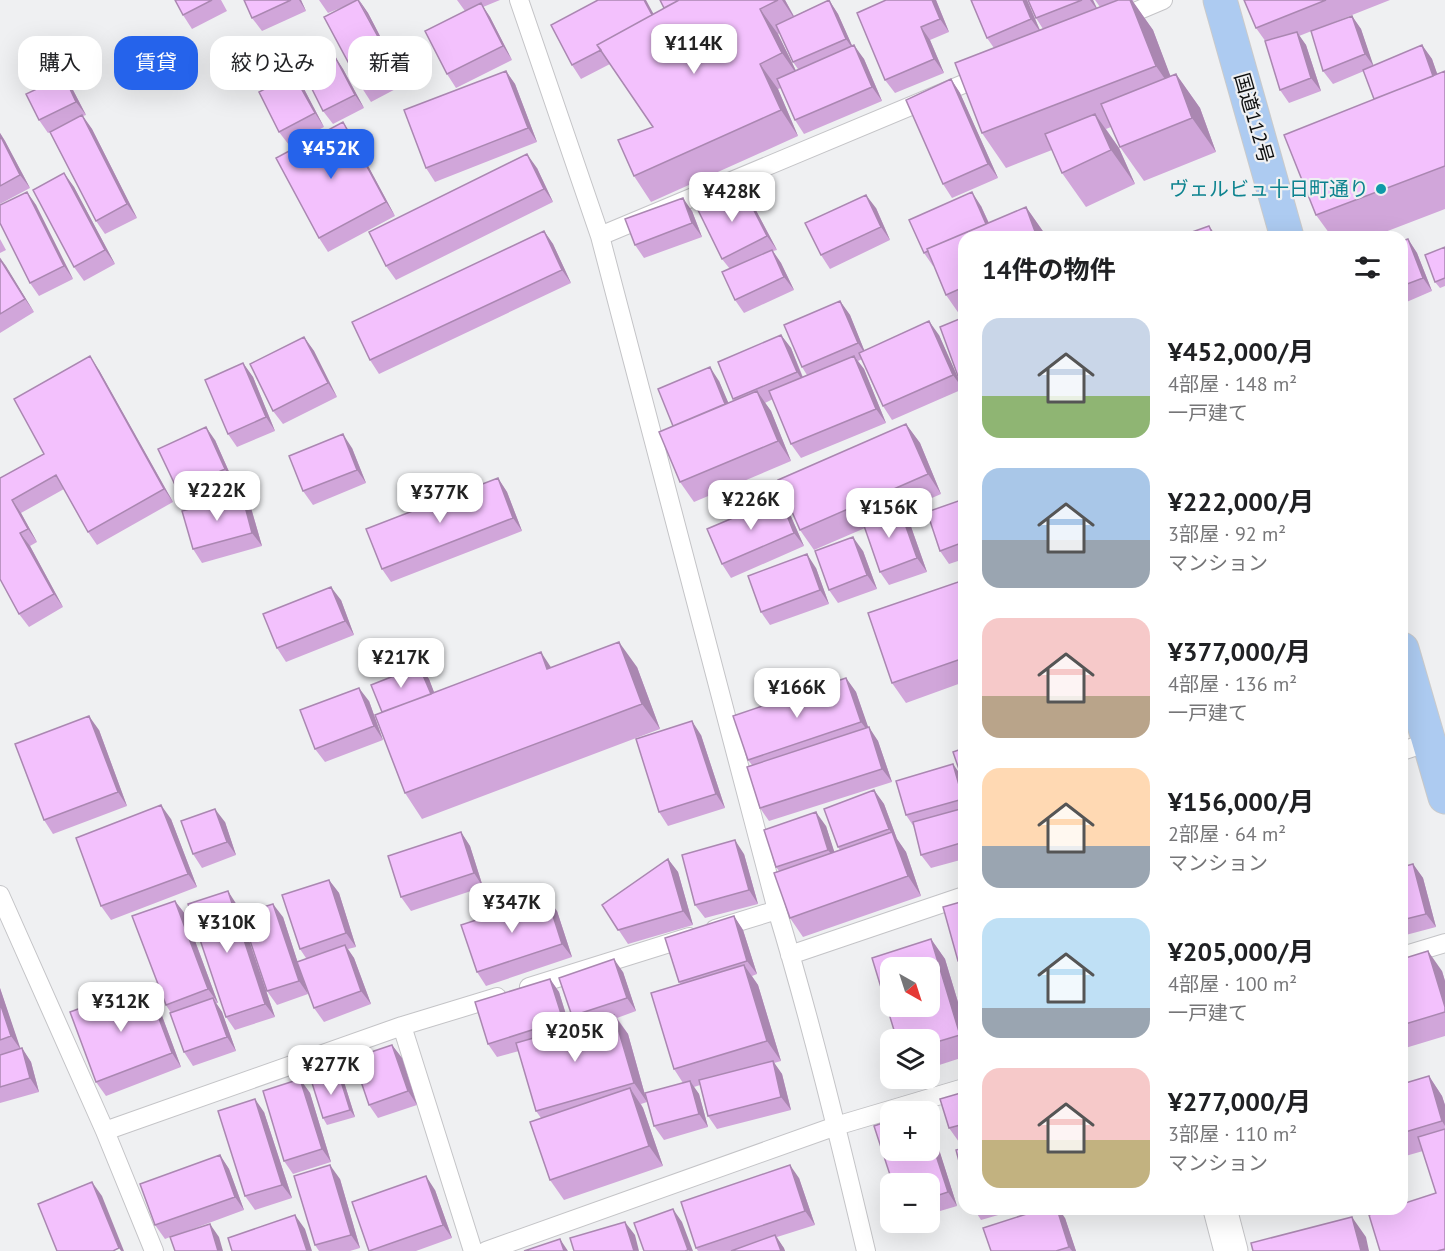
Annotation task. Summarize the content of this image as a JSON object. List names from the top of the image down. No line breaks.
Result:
{"streets":{"highway":["国道112号"]},"places":["ヴェルビュ十日町通り"],"north":"bottom right","page":{"price":["¥114K","¥452K","¥428K","¥222K","¥377K","¥226K","¥156K","¥217K","¥166K","¥347K","¥310K","¥312K","¥205K","¥277K"],"chip":["購入","賃貸","絞り込み","新着"],"heading":"14件の物件","list":[{"name":"¥452,000/月","note":"4部屋 · 148 m² · 一戸建て"},{"name":"¥222,000/月","note":"3部屋 · 92 m² · マンション"},{"name":"¥377,000/月","note":"4部屋 · 136 m² · 一戸建て"},{"name":"¥156,000/月","note":"2部屋 · 64 m² · マンション"},{"name":"¥205,000/月","note":"4部屋 · 100 m² · 一戸建て"},{"name":"¥277,000/月","note":"3部屋 · 110 m² · マンション"}],"map_buttons":["+","−"]}}
